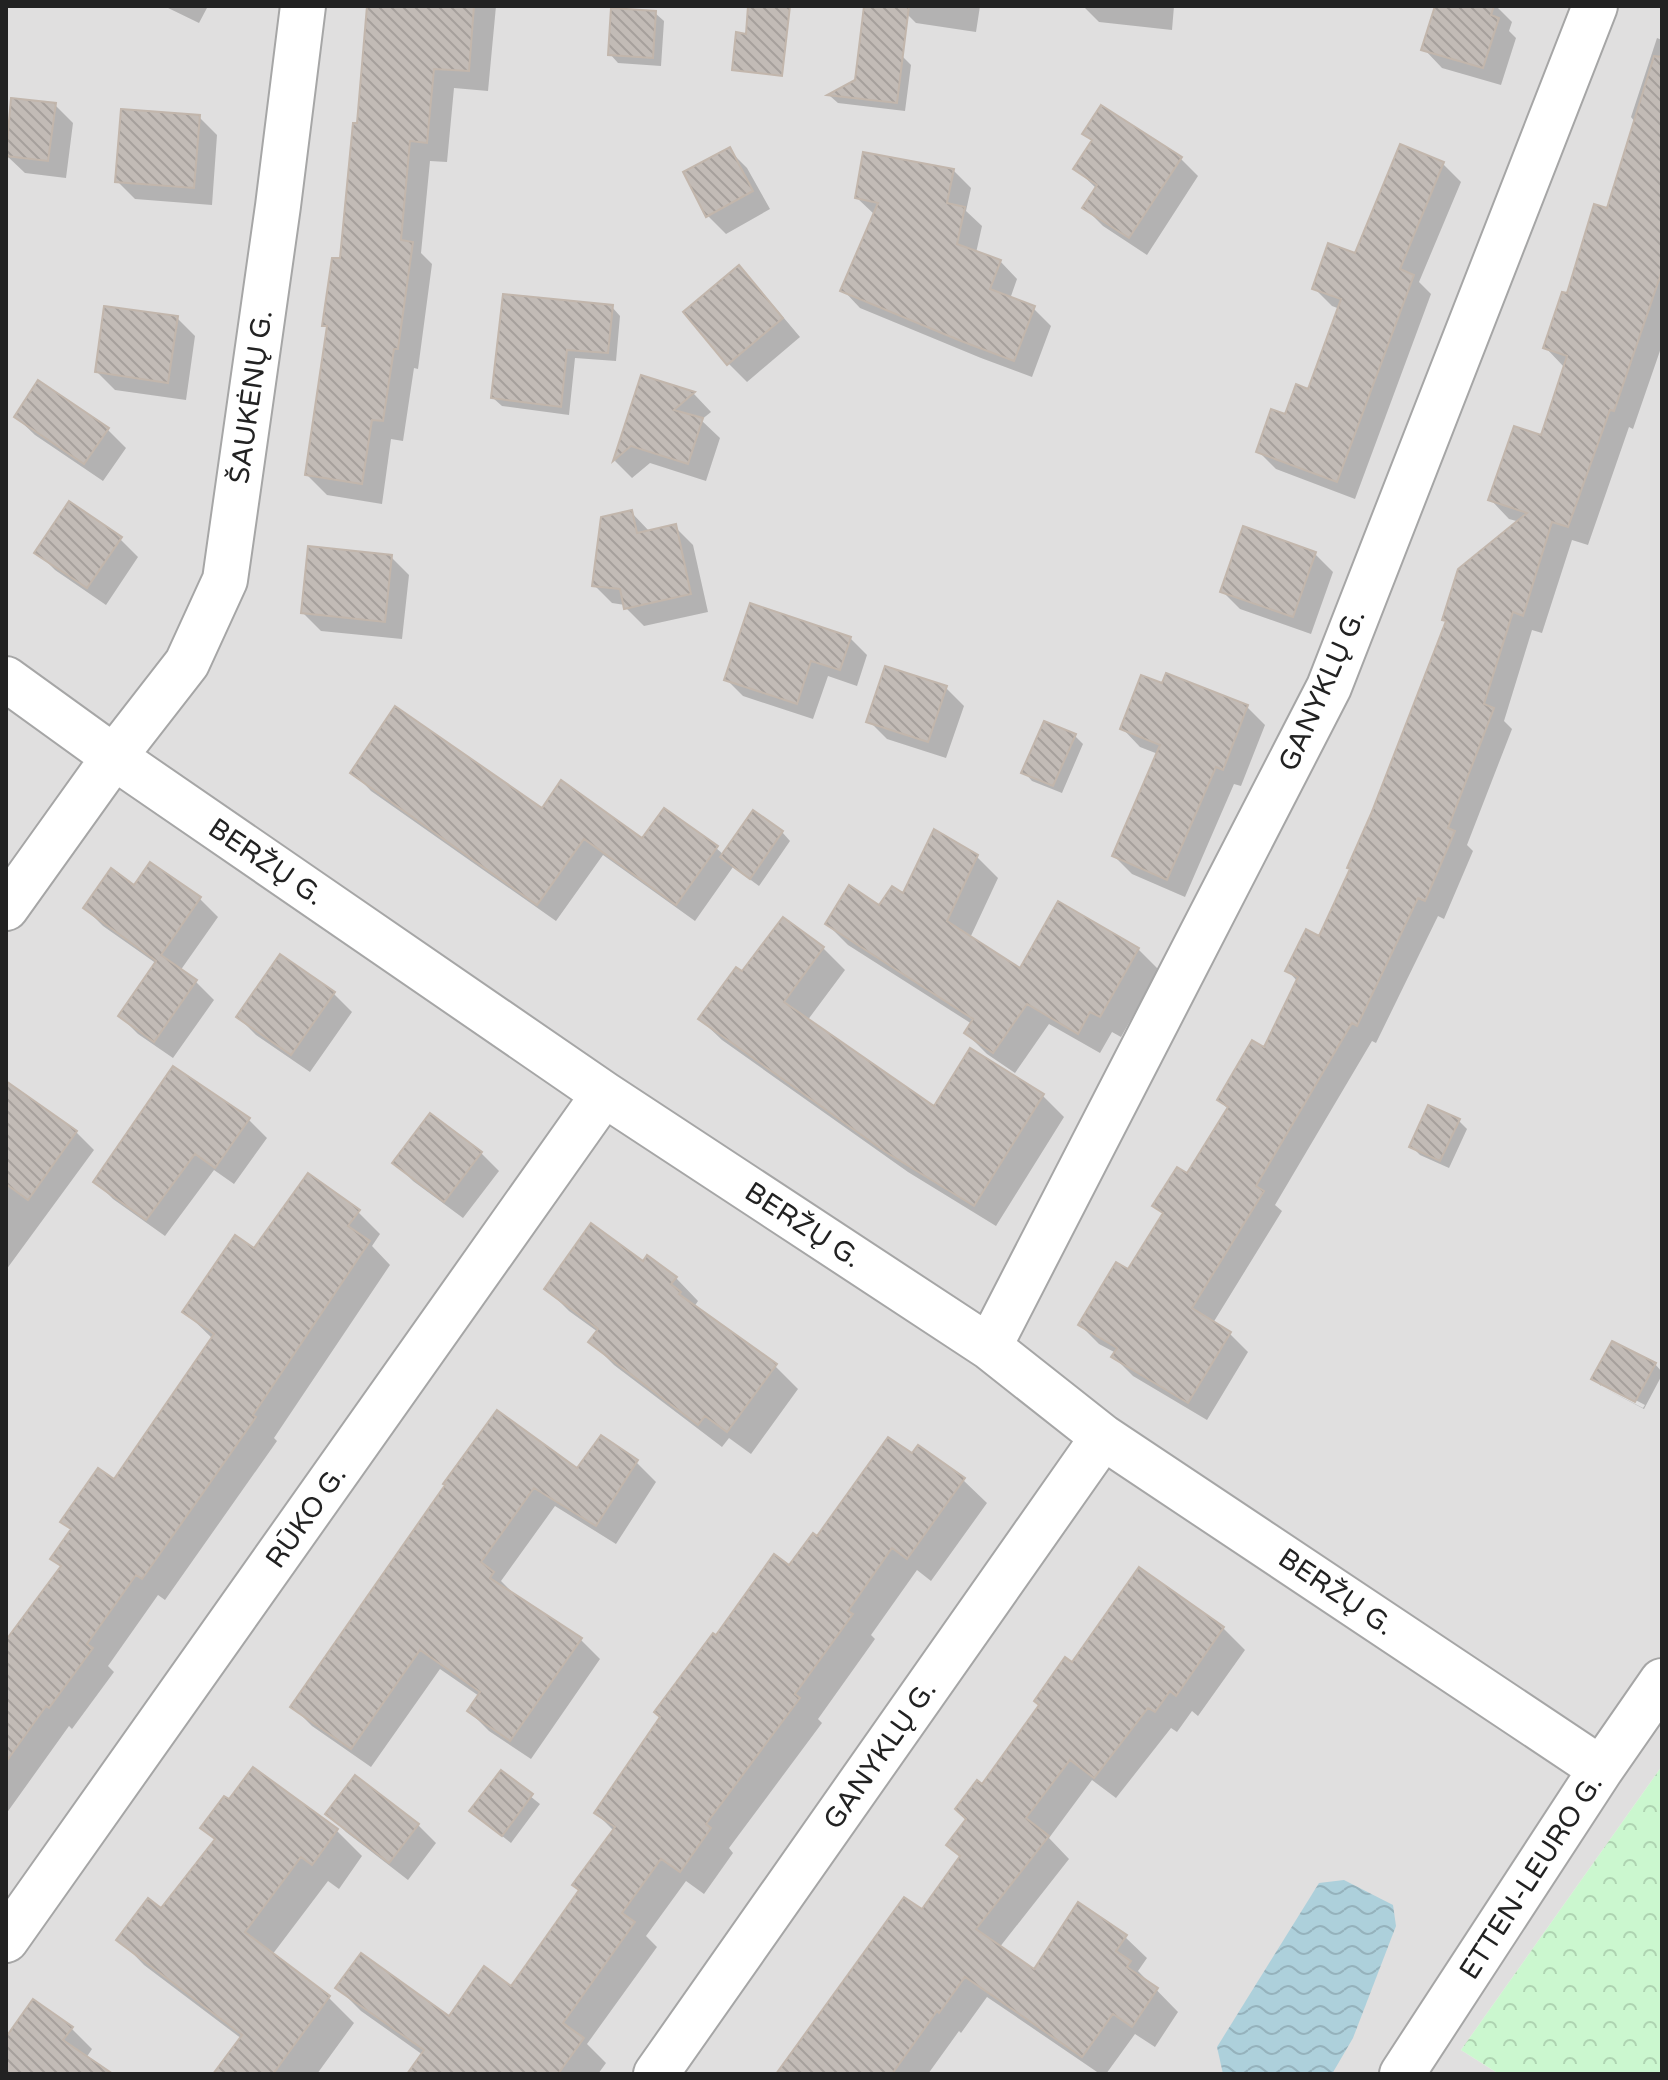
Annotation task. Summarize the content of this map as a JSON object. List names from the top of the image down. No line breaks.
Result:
{"streets":{"street":["ŠAUKĖNŲ G.","GANYKLŲ G.","BERŽŲ G.","RŪKO G.","ETTEN-LEURO G."]},"crossings":[["ŠAUKĖNŲ G.","BERŽŲ G."],["GANYKLŲ G.","BERŽŲ G."],["BERŽŲ G.","RŪKO G."],["BERŽŲ G.","ETTEN-LEURO G."]]}
